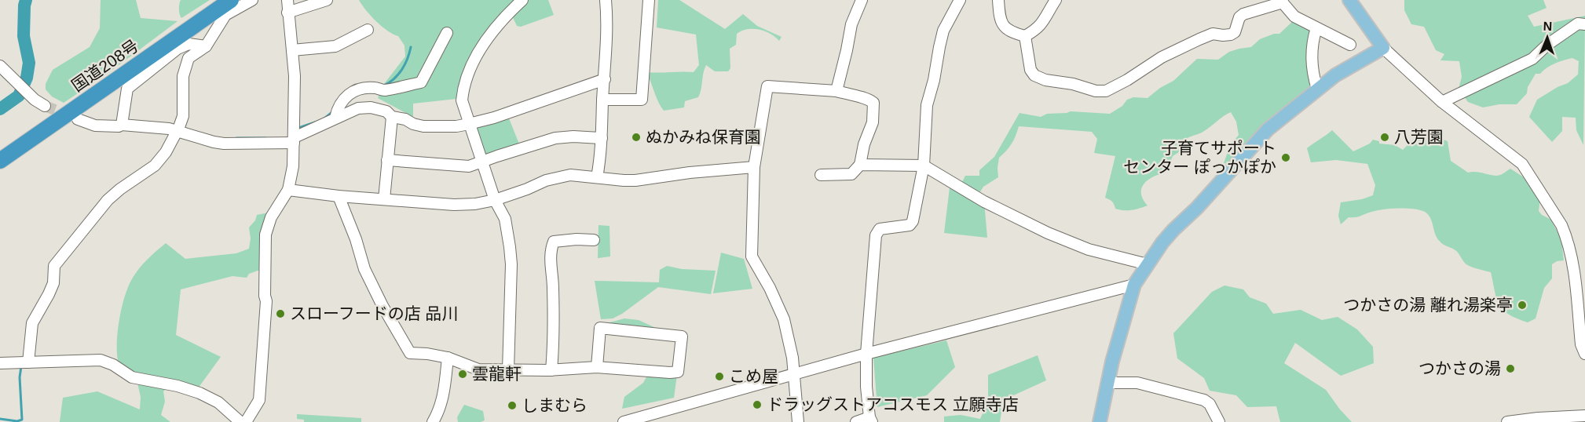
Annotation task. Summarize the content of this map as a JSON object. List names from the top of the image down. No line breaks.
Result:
{"streets":{"highway":["国道208号"]},"places":["ぬかみね保育園","八芳園","子育てサポート センター ぽっかぽか","つかさの湯 離れ湯楽亭","スローフードの店 品川","つかさの湯","雲龍軒","こめ屋","ドラッグストアコスモス 立願寺店","しまむら"],"north":"top"}
